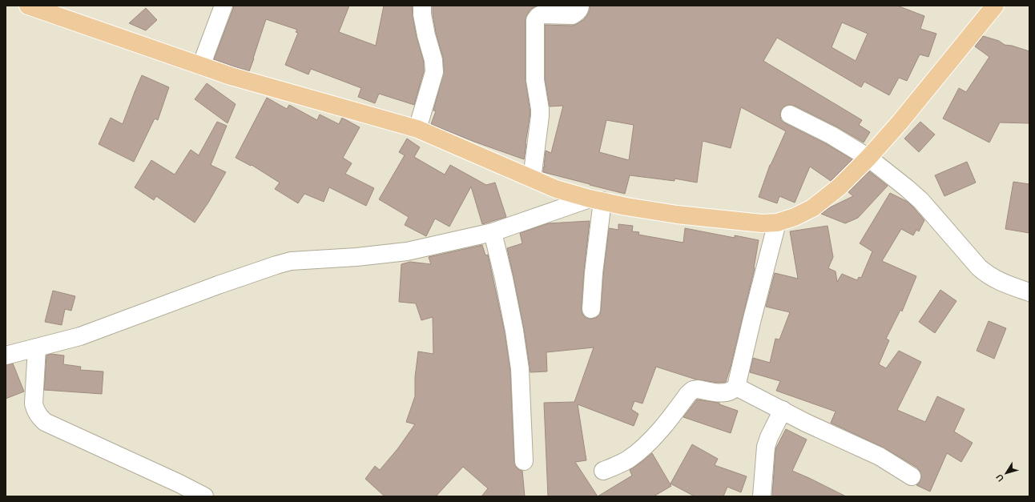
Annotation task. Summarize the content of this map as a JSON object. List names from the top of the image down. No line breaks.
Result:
{"north":"bottom left"}
